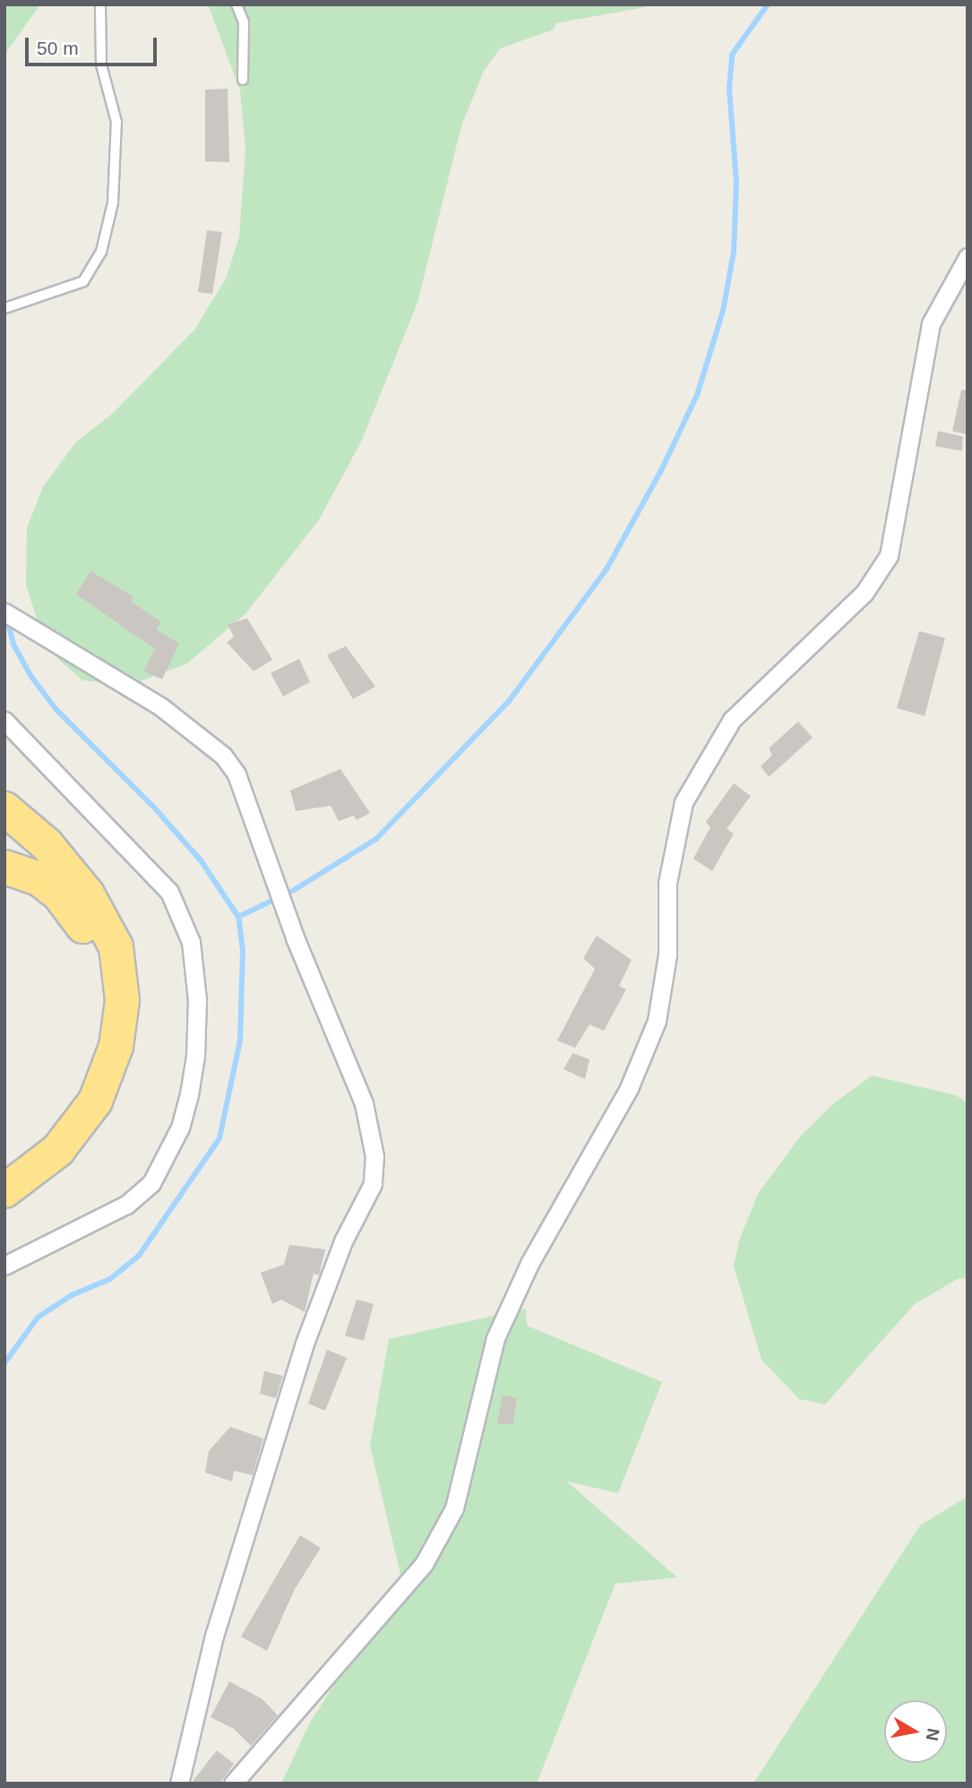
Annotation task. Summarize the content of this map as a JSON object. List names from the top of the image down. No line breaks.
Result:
{"scale_bar":"50 m","north":"right"}
